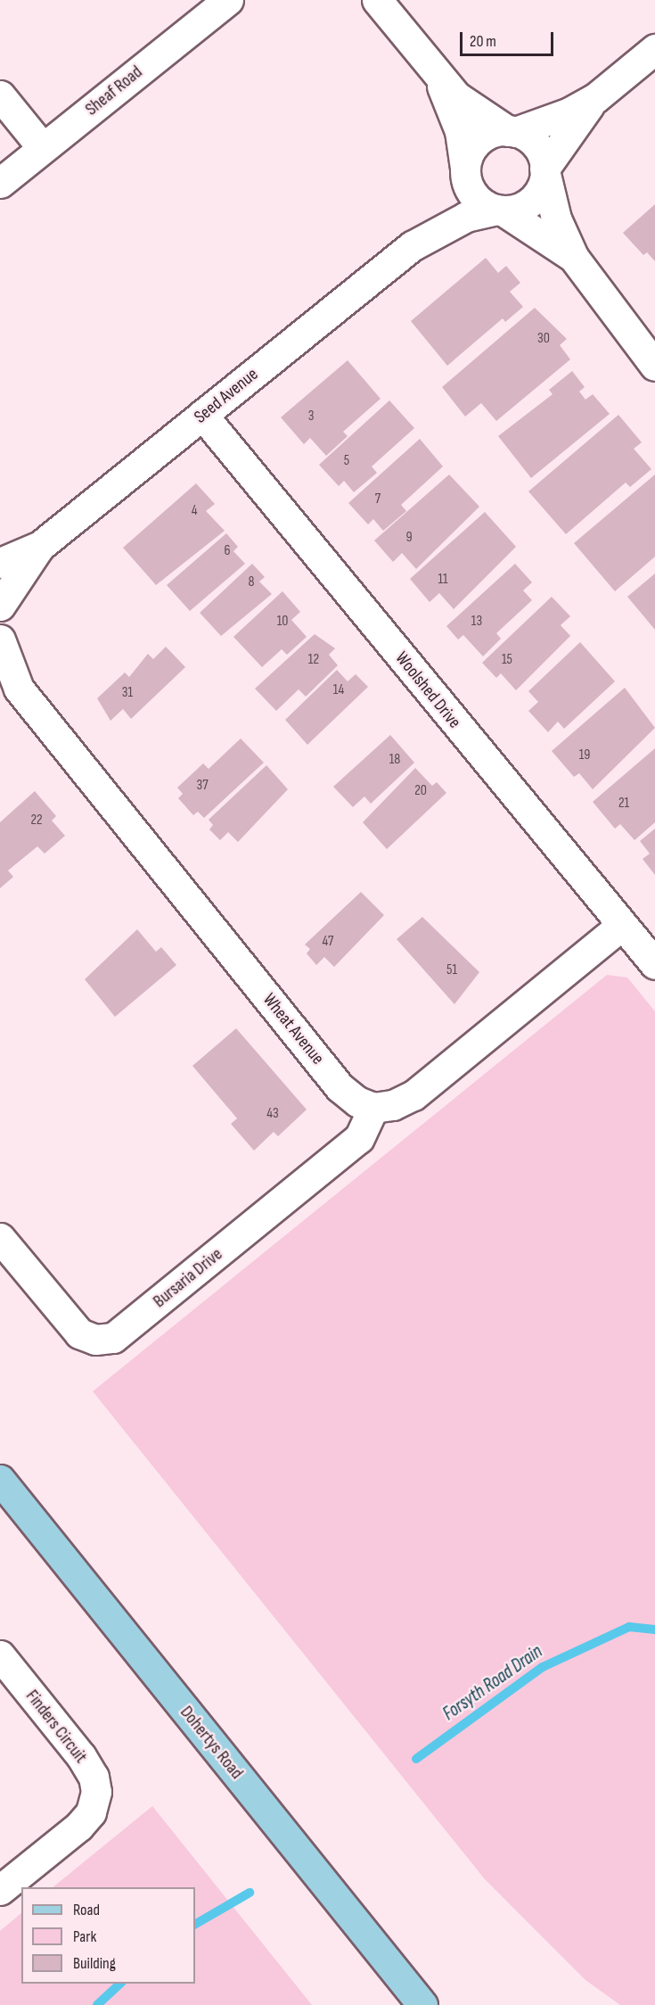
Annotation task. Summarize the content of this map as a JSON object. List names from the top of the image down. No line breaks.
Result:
{"streets":{"main road":["Dohertys Road"],"street":["Sheaf Road","Seed Avenue","Woolshed Drive","Wheat Avenue","Bursaria Drive","Finders Circuit"]},"crossings":[["Seed Avenue","Woolshed Drive"],["Wheat Avenue","Bursaria Drive"]],"water":["Forsyth Road Drain"],"house_numbers":["30","3","5","7","4","9","6","11","8","10","13","12","15","14","31","19","18","37","20","21","22","47","51","43"],"legend":["Road","Park","Building"],"scale_bar":"20 m"}
